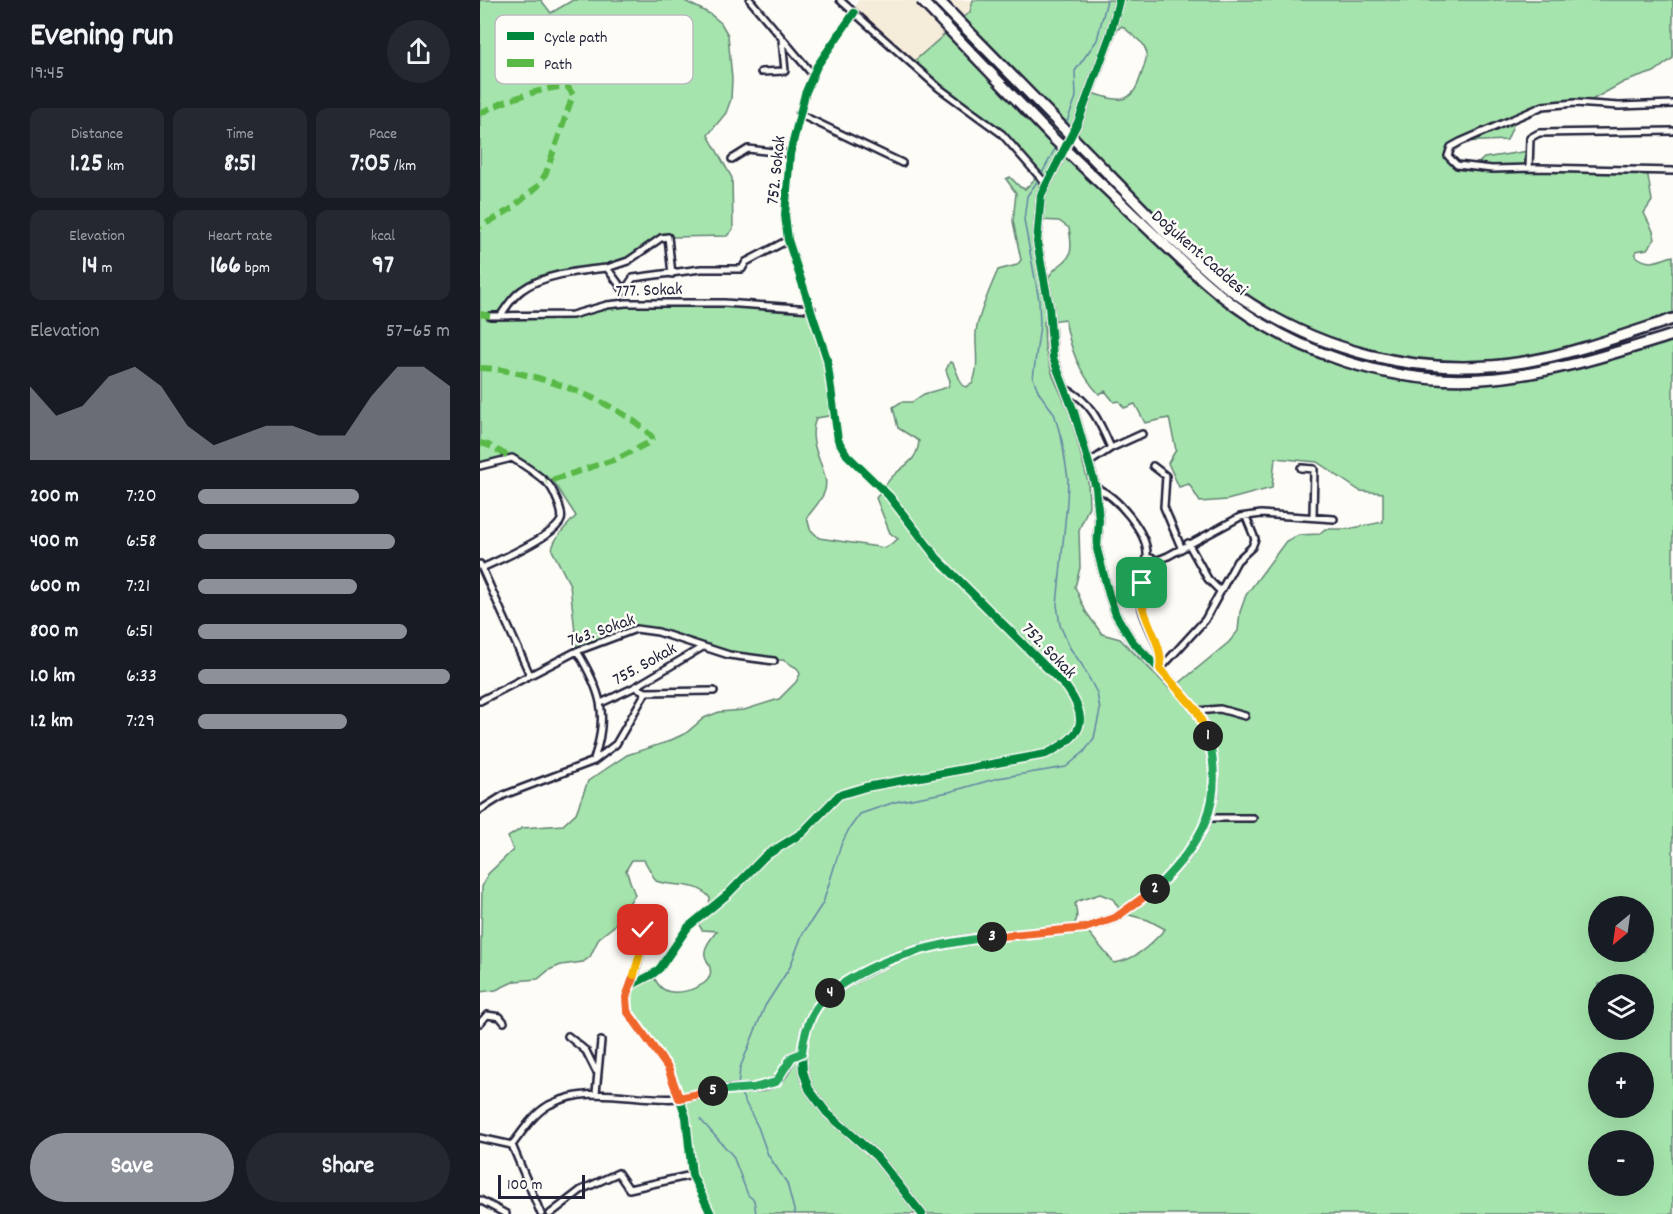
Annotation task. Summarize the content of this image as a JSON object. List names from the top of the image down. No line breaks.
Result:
{"streets":{"main road":["Doğukent Caddesi"],"street":["752. Sokak","777. Sokak","763. Sokak","755. Sokak"]},"crossings":[["752. Sokak","777. Sokak"],["763. Sokak","755. Sokak"]],"legend":["Cycle path","Path"],"scale_bar":"100 m","north":"bottom left","page":{"heading":["Evening run","19:45"],"stats":[["Distance","1.25 km"],["Time","8:51"],["Pace","7:05 /km"],["Elevation","14 m"],["Heart rate","166 bpm"],["kcal","97"]],"chart":["Elevation","57–65 m"],"list":[{"name":"200 m","note":"7:20"},{"name":"400 m","note":"6:58"},{"name":"600 m","note":"7:21"},{"name":"800 m","note":"6:51"},{"name":"1.0 km","note":"6:33"},{"name":"1.2 km","note":"7:29"}],"pins":["1","2","3","4","5"],"map_buttons":["+","−"],"buttons":["Save","Share"],"scale":"100 m"}}
